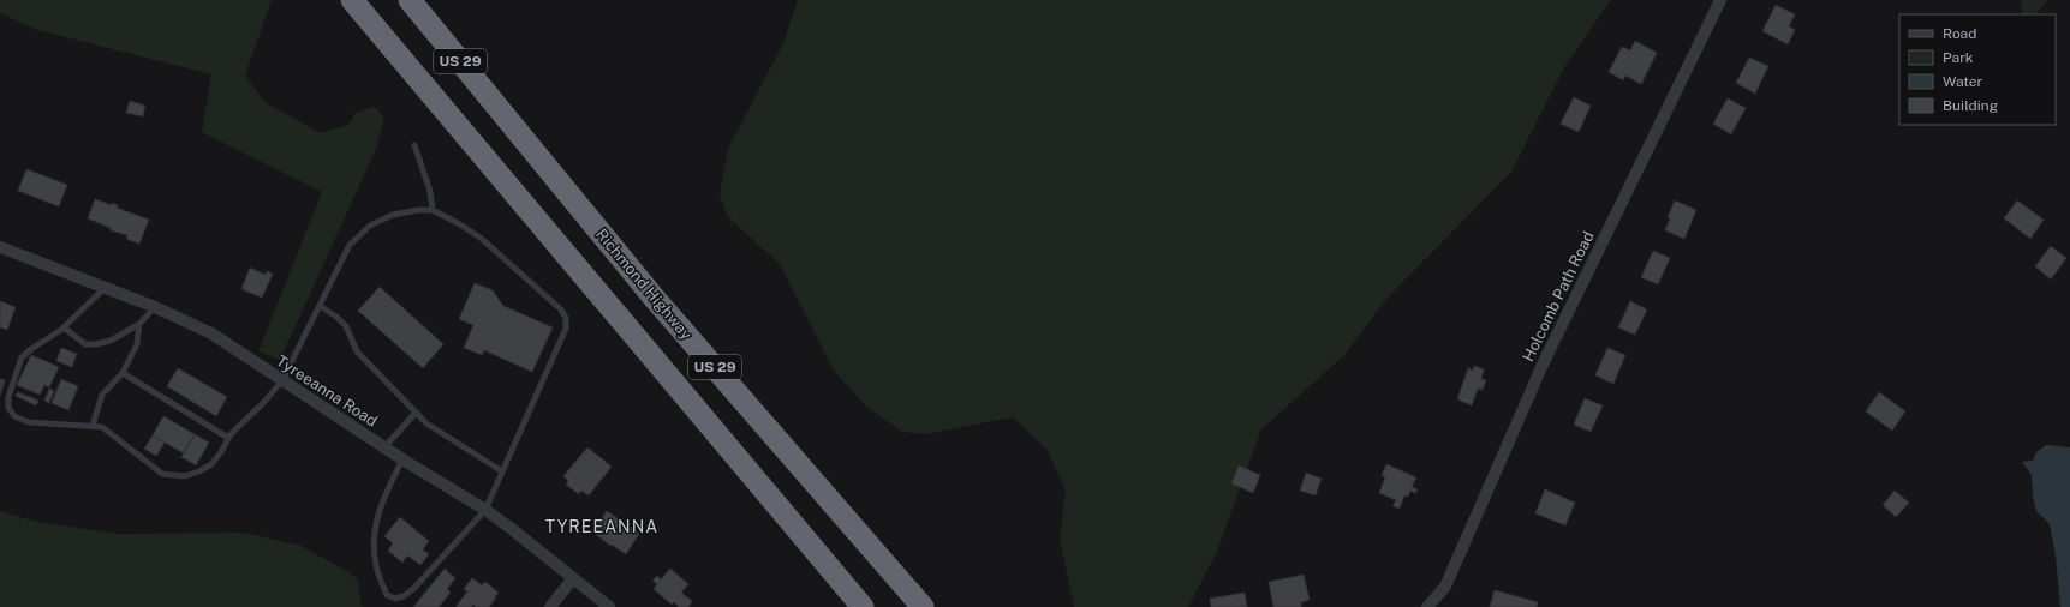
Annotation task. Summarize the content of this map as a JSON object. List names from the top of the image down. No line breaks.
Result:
{"streets":{"highway":["US 29","Richmond Highway"],"street":["Holcomb Path Road","Tyreeanna Road"]},"districts":["TYREEANNA"],"legend":["Road","Park","Water","Building"]}
